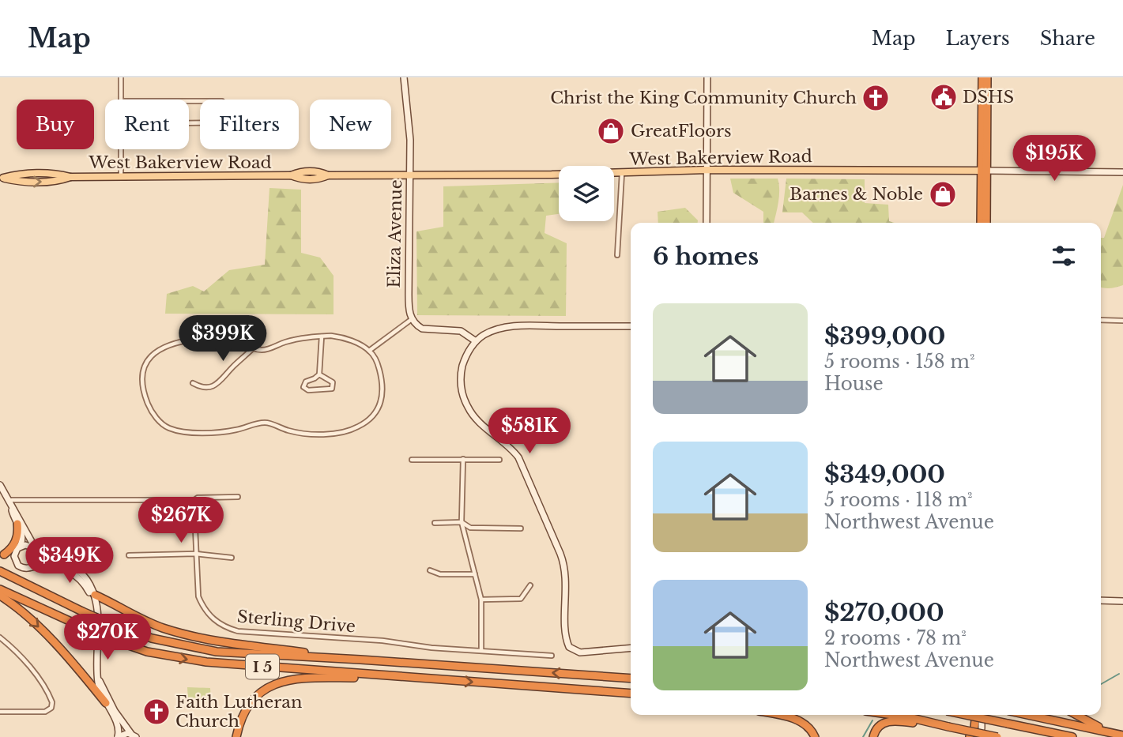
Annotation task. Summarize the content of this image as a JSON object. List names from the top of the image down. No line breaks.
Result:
{"streets":{"highway":["I 5"],"main road":["West Bakerview Road"],"street":["Eliza Avenue","Sterling Drive"]},"crossings":[["West Bakerview Road","Eliza Avenue"]],"places":{"public building":["DSHS"],"church":["Christ the King Community Church","Faith Lutheran Church"],"shop":["GreatFloors","Barnes & Noble"]},"page":{"header":"Map","nav":["Map","Layers","Share"],"chip":["Buy","Rent","Filters","New"],"price":["$195K","$399K","$581K","$267K","$349K","$270K"],"heading":"6 homes","list":[{"name":"$399,000","note":"5 rooms · 158 m² · House"},{"name":"$349,000","note":"5 rooms · 118 m² · Northwest Avenue"},{"name":"$270,000","note":"2 rooms · 78 m² · Northwest Avenue"}]}}
